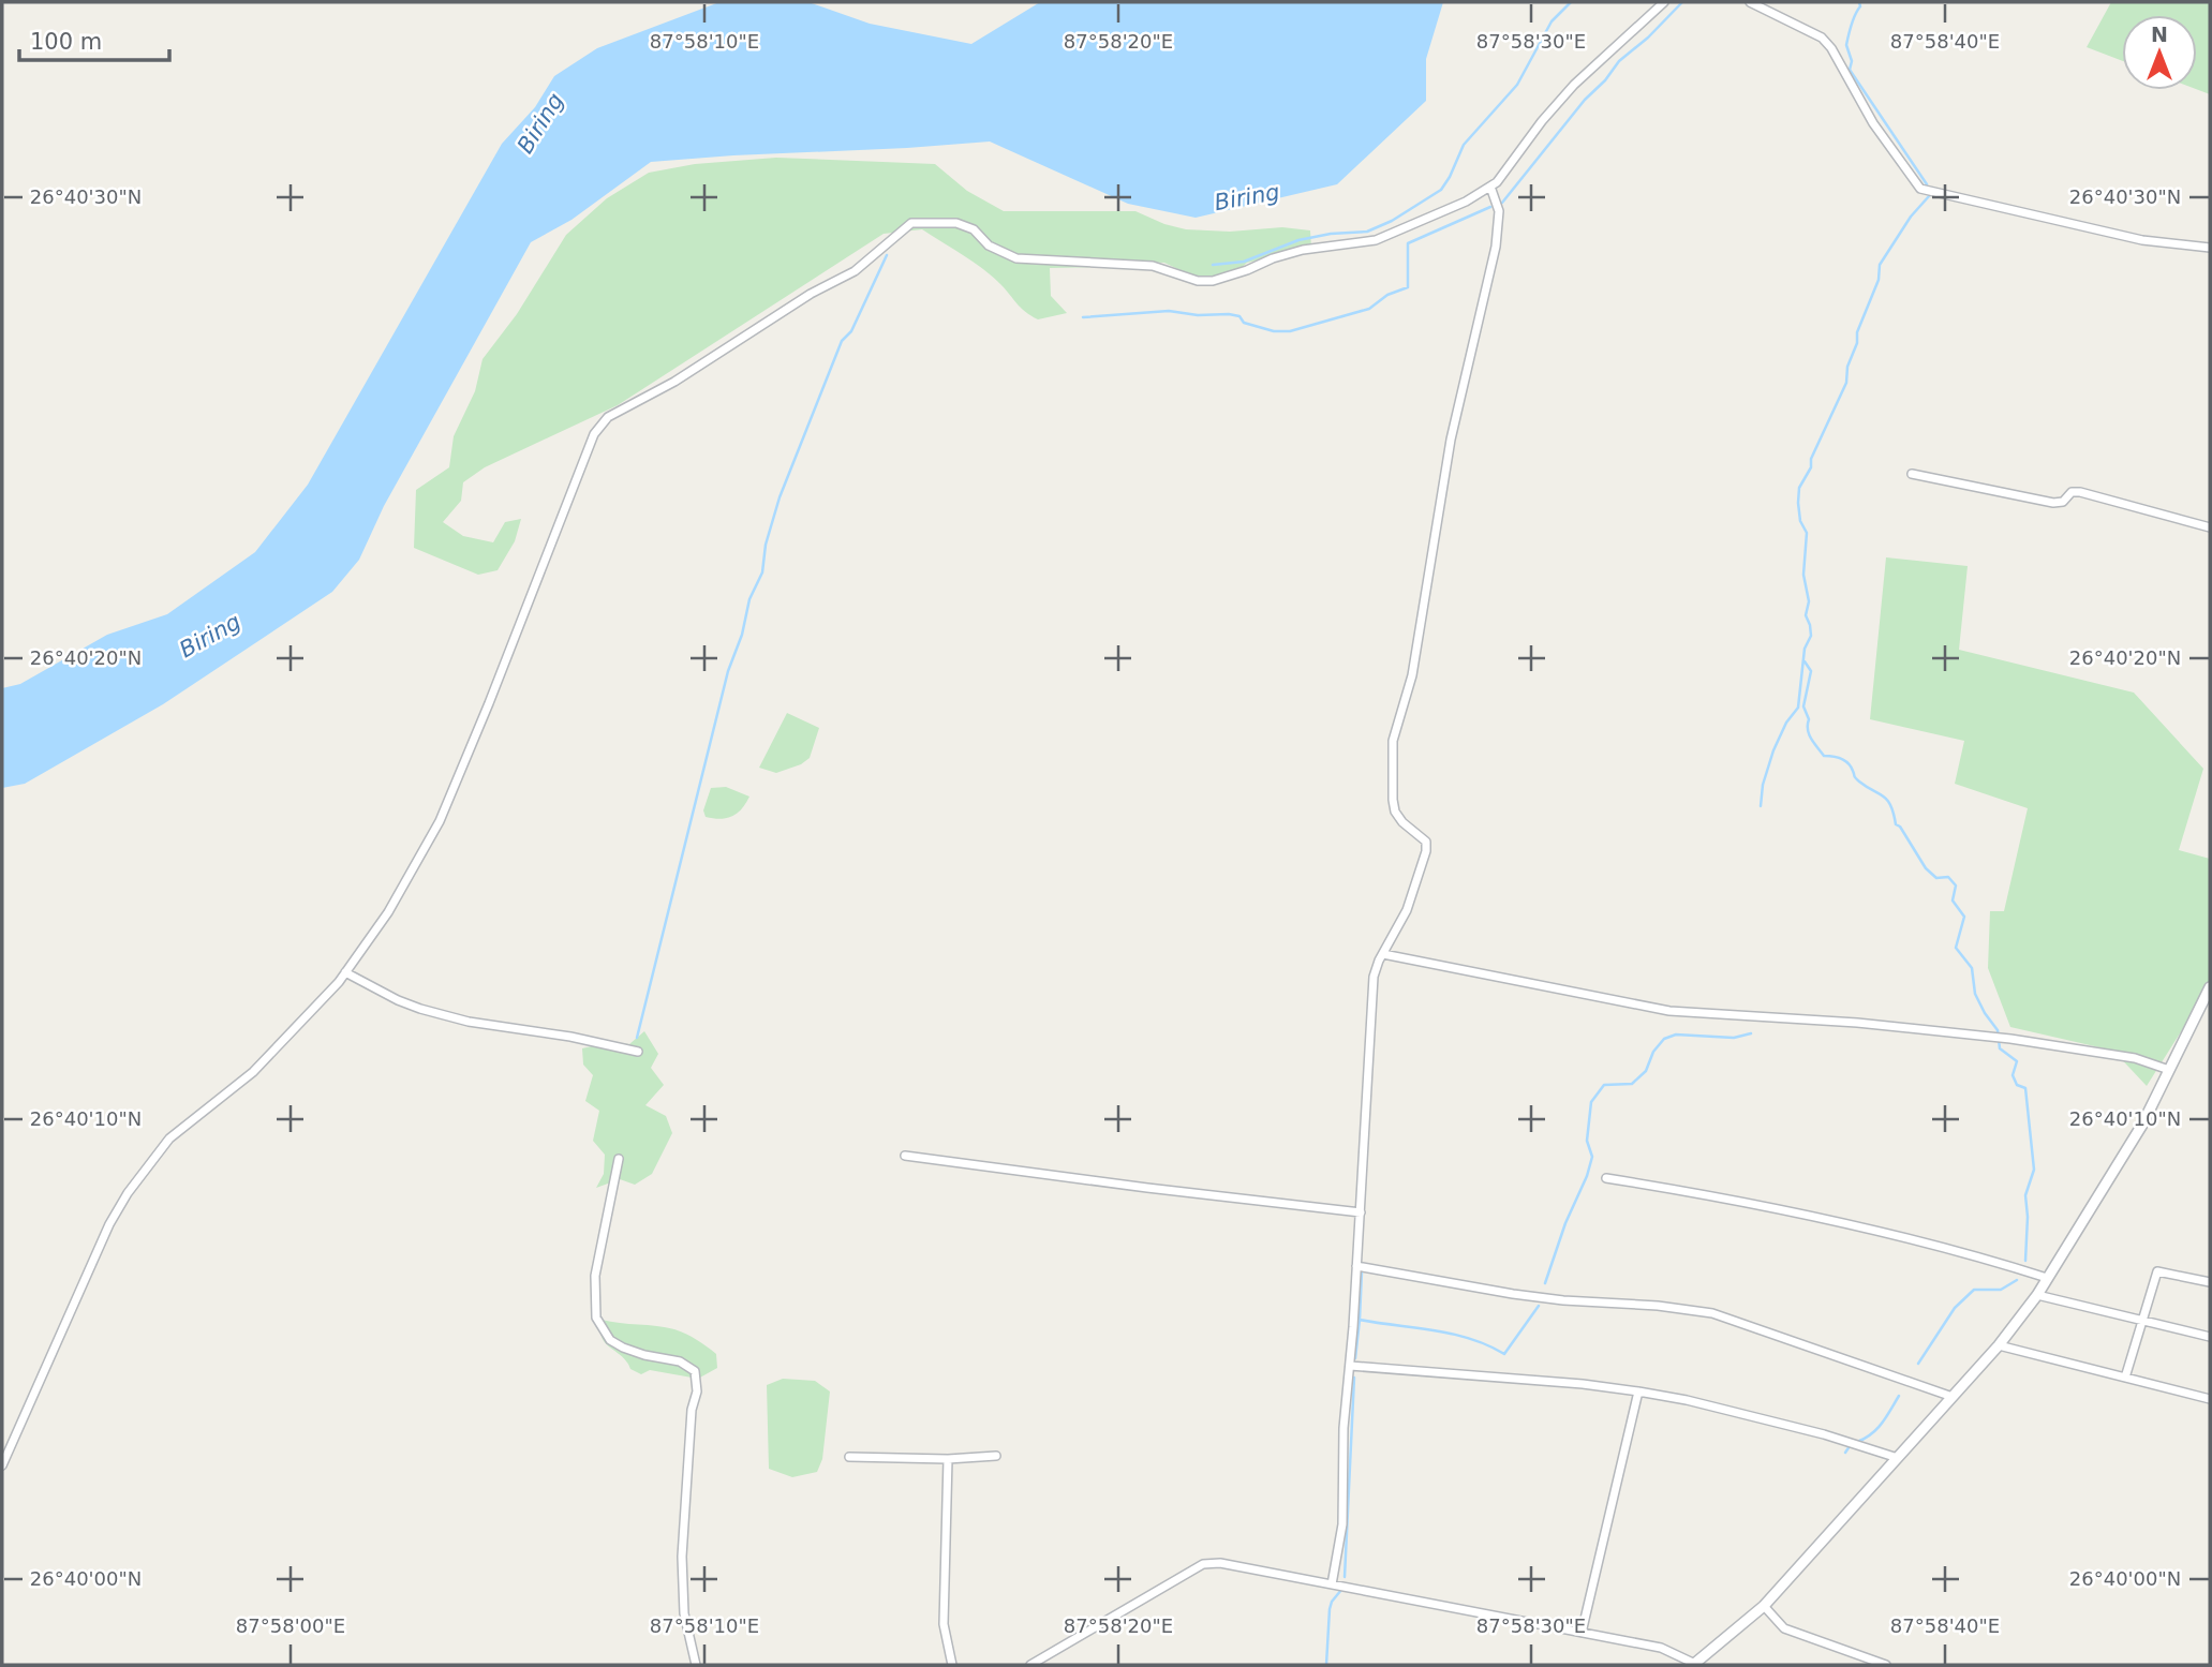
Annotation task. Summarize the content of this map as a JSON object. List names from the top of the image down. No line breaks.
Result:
{"water":["Biring"],"scale_bar":"100 m","north":"top","coordinates":["87°58'10\"E","87°58'20\"E","87°58'30\"E","87°58'40\"E","26°40'30\"N","26°40'20\"N","26°40'10\"N","26°40'00\"N","87°58'00\"E"]}
